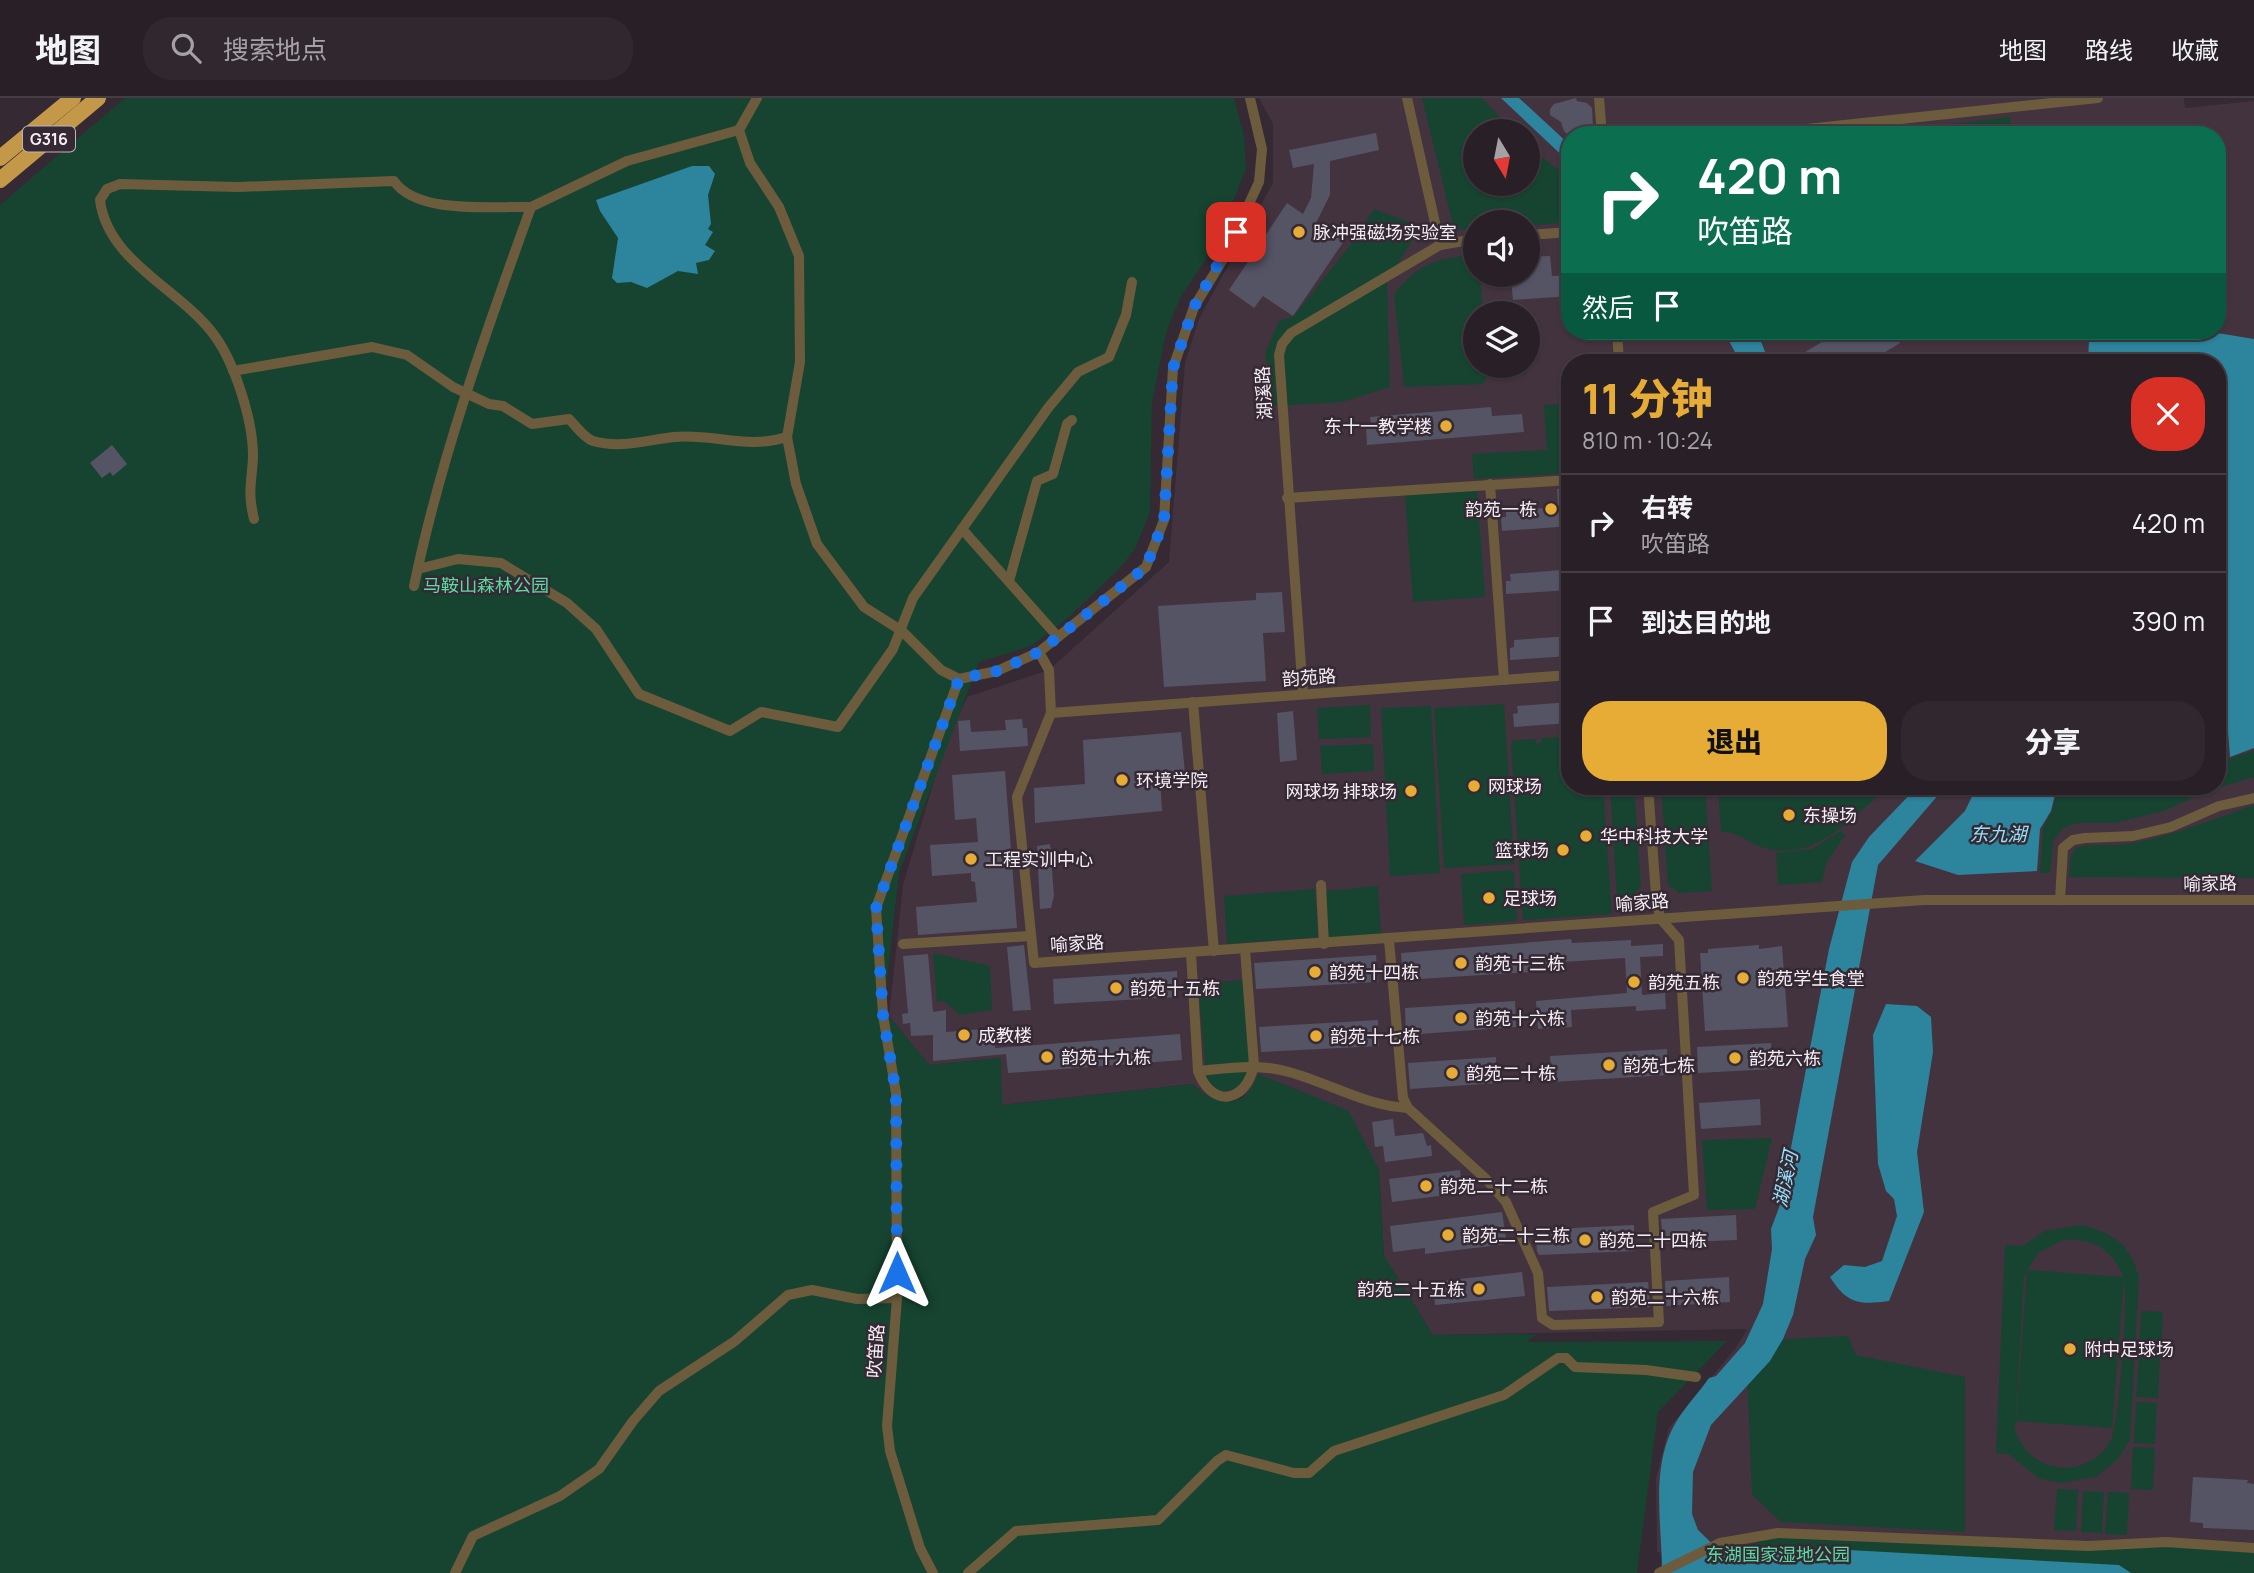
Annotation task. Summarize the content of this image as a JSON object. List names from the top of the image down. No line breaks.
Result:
{"streets":{"highway":["G316"],"street":["湖溪路","韵苑路","喻家路","吹笛路"]},"crossings":[["湖溪路","韵苑路"]],"water":["东九湖","湖溪河"],"parks":["马鞍山森林公园","东湖国家湿地公园"],"places":["脉冲强磁场实验室","东十一教学楼","韵苑一栋","环境学院","网球场","网球场 排球场","东操场","华中科技大学","篮球场","工程实训中心","足球场","韵苑十三栋","韵苑十四栋","韵苑学生食堂","韵苑五栋","韵苑十五栋","韵苑十六栋","成教楼","韵苑十七栋","韵苑十九栋","韵苑六栋","韵苑七栋","韵苑二十栋","韵苑二十二栋","韵苑二十三栋","韵苑二十四栋","韵苑二十五栋","韵苑二十六栋","附中足球场"],"north":"bottom","page":{"header":"地图","search":"搜索地点","nav":["地图","路线","收藏"],"turn":["420 m","吹笛路"],"then":"然后","heading":["11 分钟","810 m · 10:24"],"list":[{"name":"右转","note":"吹笛路","value":"420 m"},{"name":"到达目的地","value":"390 m"}],"buttons":["退出","分享"]}}
